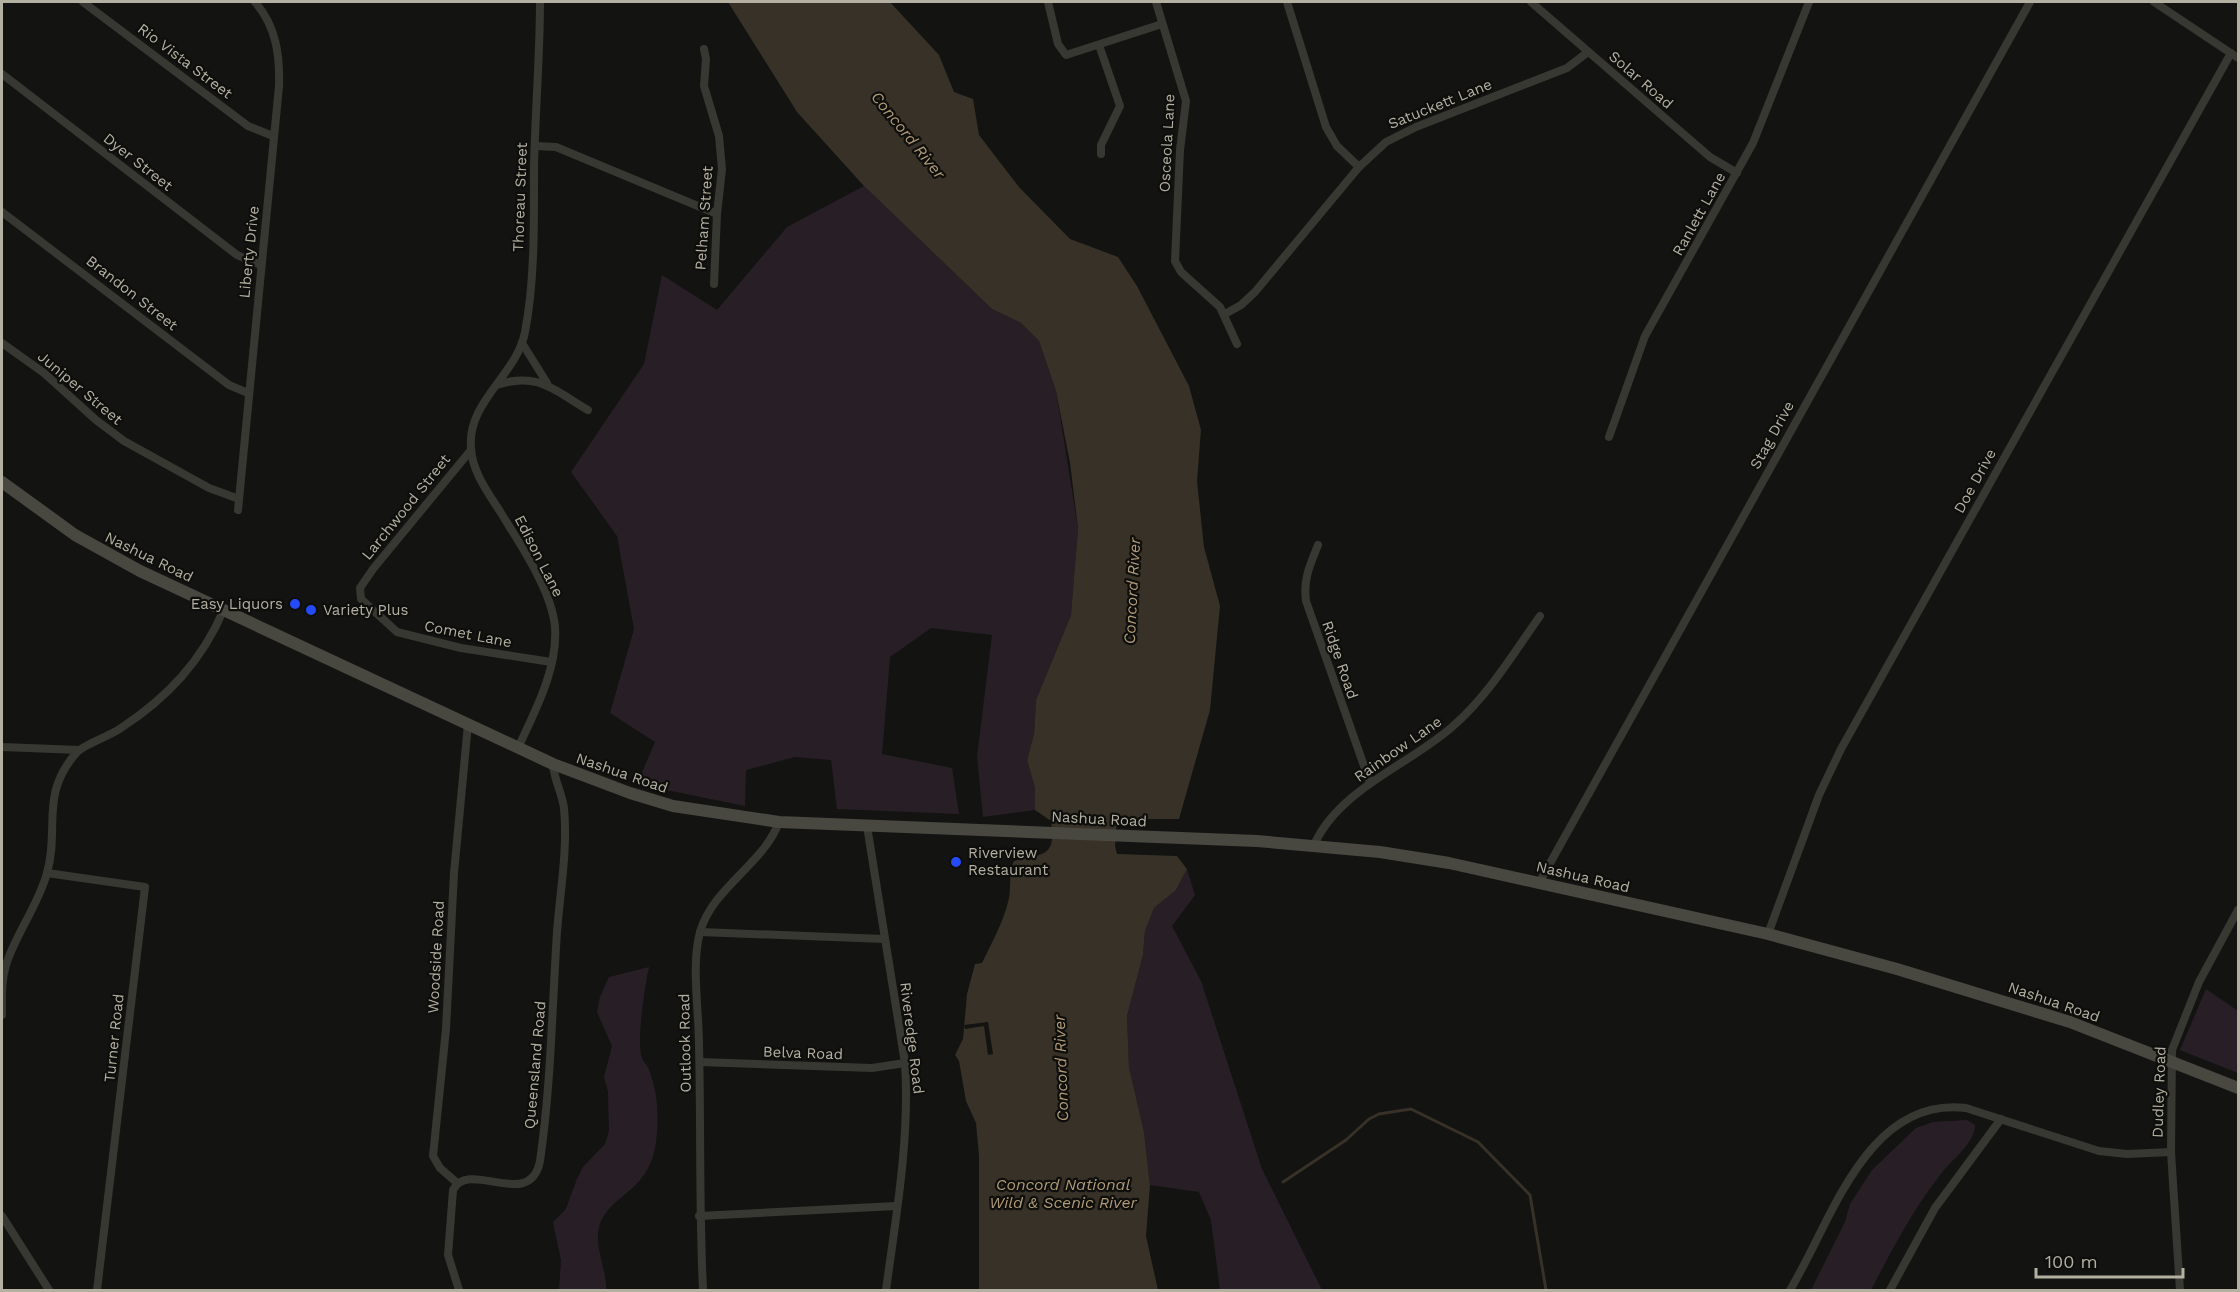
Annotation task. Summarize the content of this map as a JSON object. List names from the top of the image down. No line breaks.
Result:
{"streets":{"main road":["Nashua Road"],"street":["Rio Vista Street","Solar Road","Satuckett Lane","Osceola Lane","Dyer Street","Thoreau Street","Ranlett Lane","Pelham Street","Liberty Drive","Brandon Street","Juniper Street","Stag Drive","Doe Drive","Larchwood Street","Edison Lane","Comet Lane","Ridge Road","Rainbow Lane","Woodside Road","Turner Road","Riveredge Road","Outlook Road","Belva Road","Queensland Road","Dudley Road"]},"crossings":[["Rio Vista Street","Liberty Drive"],["Solar Road","Satuckett Lane"],["Solar Road","Ranlett Lane"],["Satuckett Lane","Osceola Lane"],["Dyer Street","Liberty Drive"],["Thoreau Street","Larchwood Street"],["Liberty Drive","Brandon Street"],["Liberty Drive","Juniper Street"],["Stag Drive","Nashua Road"],["Doe Drive","Nashua Road"],["Larchwood Street","Edison Lane"],["Larchwood Street","Comet Lane"],["Edison Lane","Nashua Road"],["Edison Lane","Comet Lane"],["Nashua Road","Rainbow Lane"],["Nashua Road","Woodside Road"],["Nashua Road","Riveredge Road"],["Nashua Road","Outlook Road"],["Nashua Road","Queensland Road"],["Nashua Road","Dudley Road"],["Ridge Road","Rainbow Lane"],["Woodside Road","Queensland Road"],["Riveredge Road","Belva Road"],["Outlook Road","Belva Road"]],"water":["Concord River","Concord National Wild & Scenic River"],"places":["Easy Liquors","Variety Plus","Riverview Restaurant"],"scale_bar":"100 m"}
